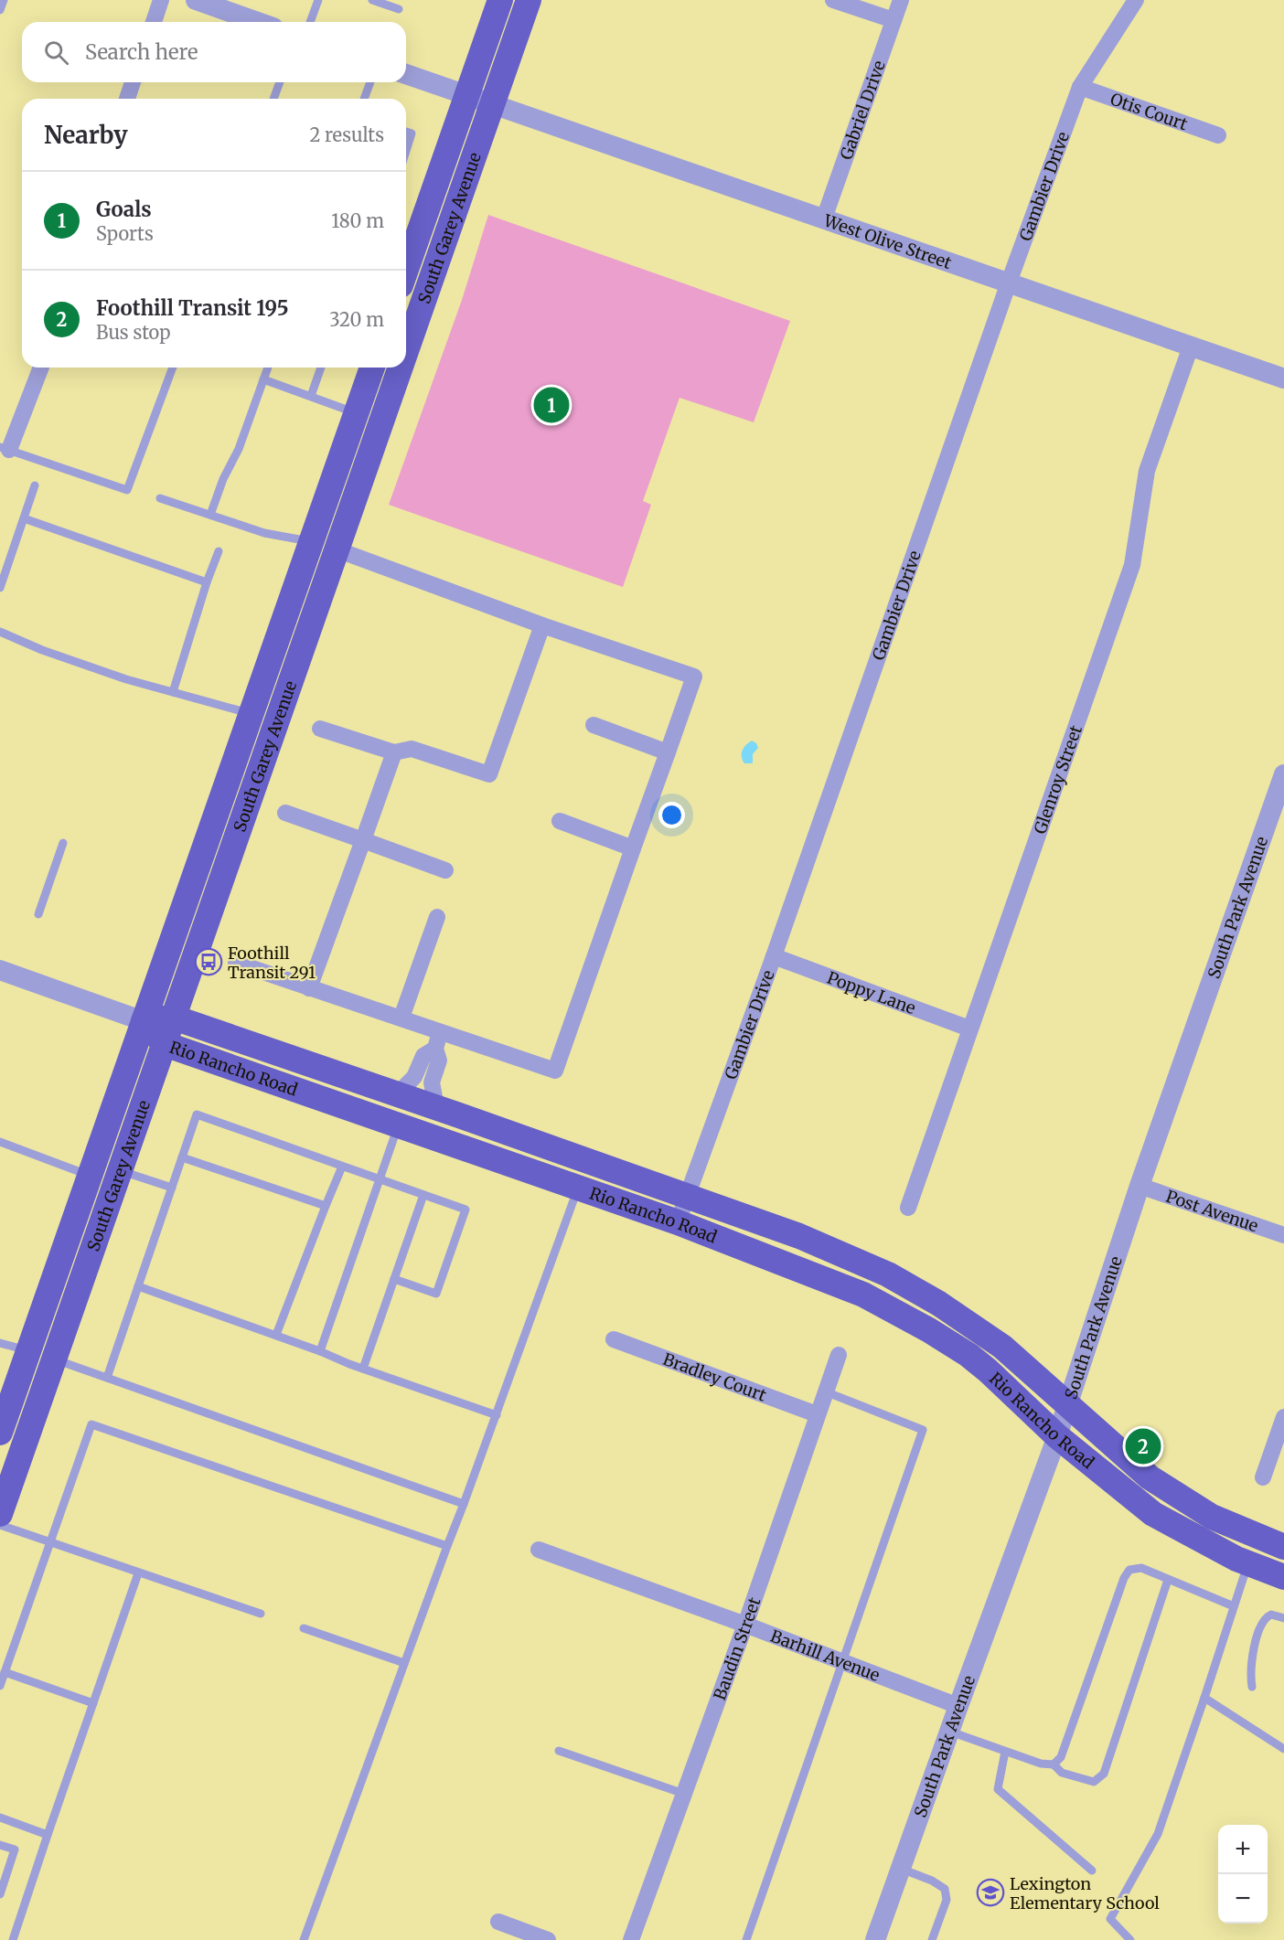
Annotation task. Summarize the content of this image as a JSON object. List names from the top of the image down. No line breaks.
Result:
{"streets":{"main road":["South Garey Avenue","Rio Rancho Road"],"street":["Gabriel Drive","Otis Court","Gambier Drive","West Olive Street","Glenroy Street","South Park Avenue","Poppy Lane","Post Avenue","Bradley Court","Baudin Street","Barhill Avenue"]},"crossings":[["Gabriel Drive","West Olive Street"],["Otis Court","Gambier Drive"],["Gambier Drive","West Olive Street"],["Gambier Drive","Poppy Lane"],["Gambier Drive","Rio Rancho Road"],["South Garey Avenue","West Olive Street"],["South Garey Avenue","Rio Rancho Road"],["West Olive Street","Glenroy Street"],["Glenroy Street","Poppy Lane"],["South Park Avenue","Rio Rancho Road"],["South Park Avenue","Post Avenue"],["South Park Avenue","Barhill Avenue"],["Bradley Court","Baudin Street"],["Baudin Street","Barhill Avenue"]],"places":{"bus stop":["Foothill Transit 291"],"school or university":["Lexington Elementary School"]},"page":{"search":"Search here","heading":["Nearby","2 results"],"list":[{"mark":"1","name":"Goals","note":"Sports","value":"180 m"},{"mark":"2","name":"Foothill Transit 195","note":"Bus stop","value":"320 m"}],"pins":["1","2"],"map_buttons":["+","−"]}}
